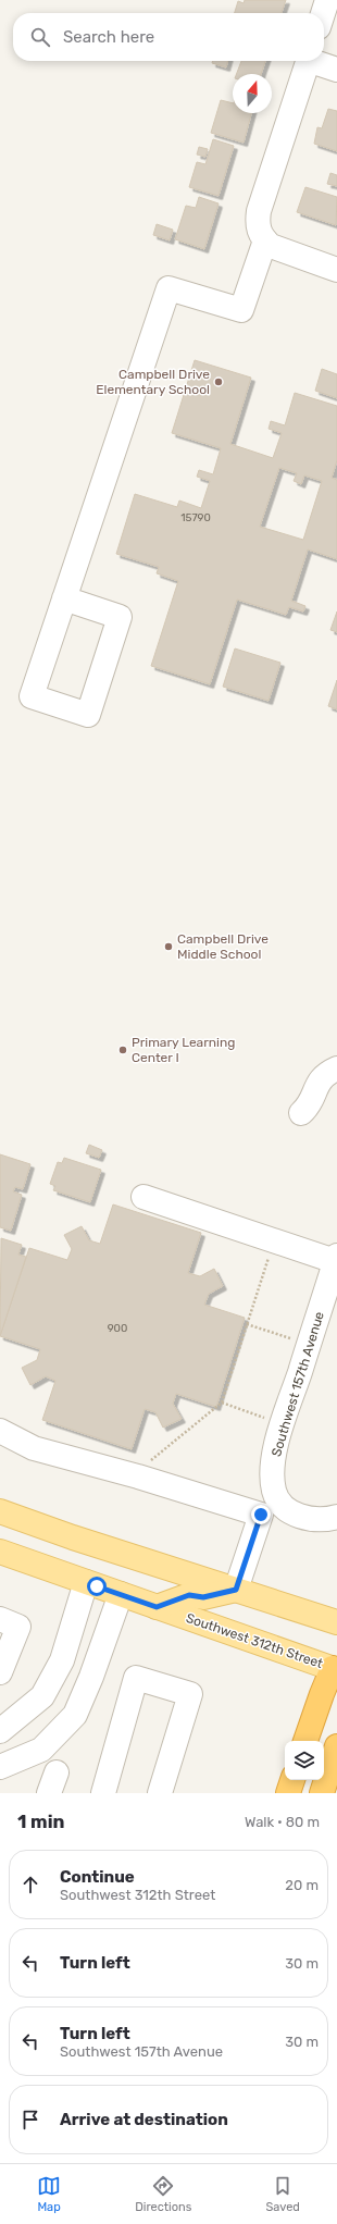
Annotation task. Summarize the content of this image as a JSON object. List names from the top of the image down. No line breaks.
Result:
{"streets":{"main road":["Southwest 312th Street"],"street":["Southwest 157th Avenue"]},"places":["Campbell Drive Elementary School","Campbell Drive Middle School","Primary Learning Center I"],"house_numbers":["15790","900"],"north":"top","page":{"search":"Search here","heading":["1 min","Walk · 80 m"],"list":[["Continue","Southwest 312th Street","20 m"],["Turn left","30 m"],["Turn left","Southwest 157th Avenue","30 m"],"Arrive at destination"],"nav":["Map","Directions","Saved"]}}
